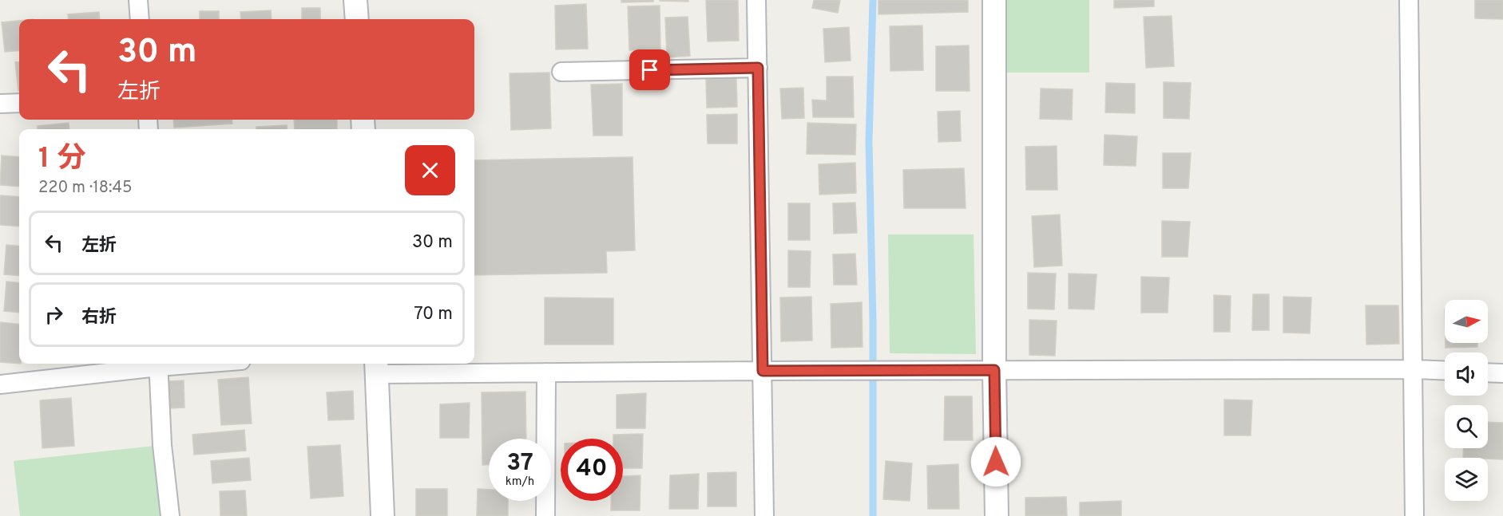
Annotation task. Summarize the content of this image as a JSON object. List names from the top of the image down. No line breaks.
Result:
{"north":"right","page":{"turn":["30 m","左折"],"heading":["1 分","220 m · 18:45"],"list":[{"name":"左折","value":"30 m"},{"name":"右折","value":"70 m"}],"speed":"37 km/h","limit":"40"}}
